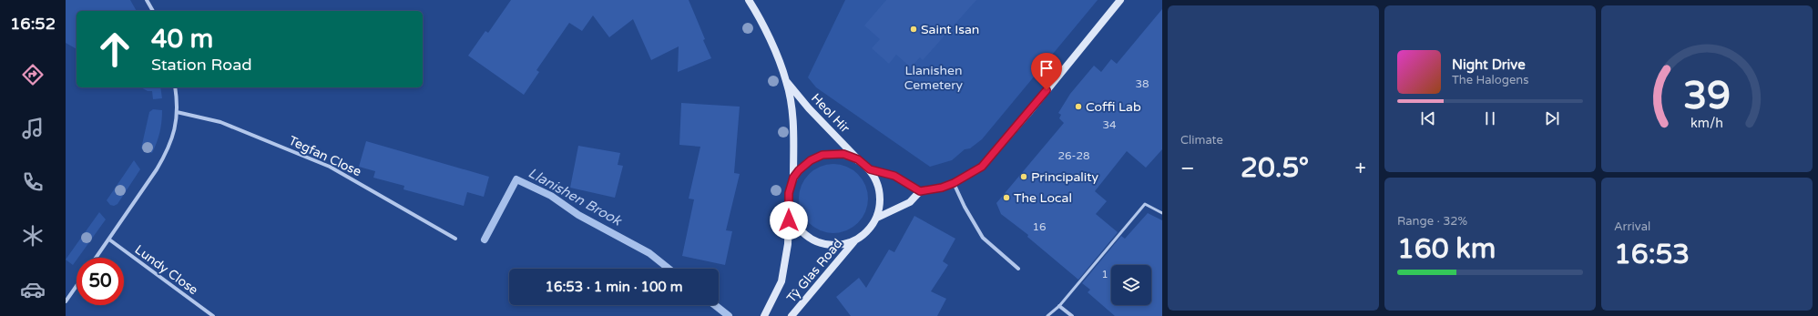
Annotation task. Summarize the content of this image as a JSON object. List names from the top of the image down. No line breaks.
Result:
{"streets":{"main road":["Heol Hir","Tŷ Glas Road"],"street":["Tegfan Close","Lundy Close"]},"crossings":[["Heol Hir","Tŷ Glas Road"]],"water":["Llanishen Brook"],"parks":["Llanishen Cemetery"],"places":["Saint Isan","Coffi Lab","Principality","The Local"],"house_numbers":["38","34","26-28","16","1"],"page":{"tabs":"16:52","tile":["Climate",["Range · 32%","160 km"],["Arrival","16:53"]],"turn":["40 m","Station Road"],"song":["Night Drive","The Halogens"],"heat":["−","20.5°","+"],"limit":"50","trip":"16:53 · 1 min · 100 m","gauge":["39","km/h"]}}
